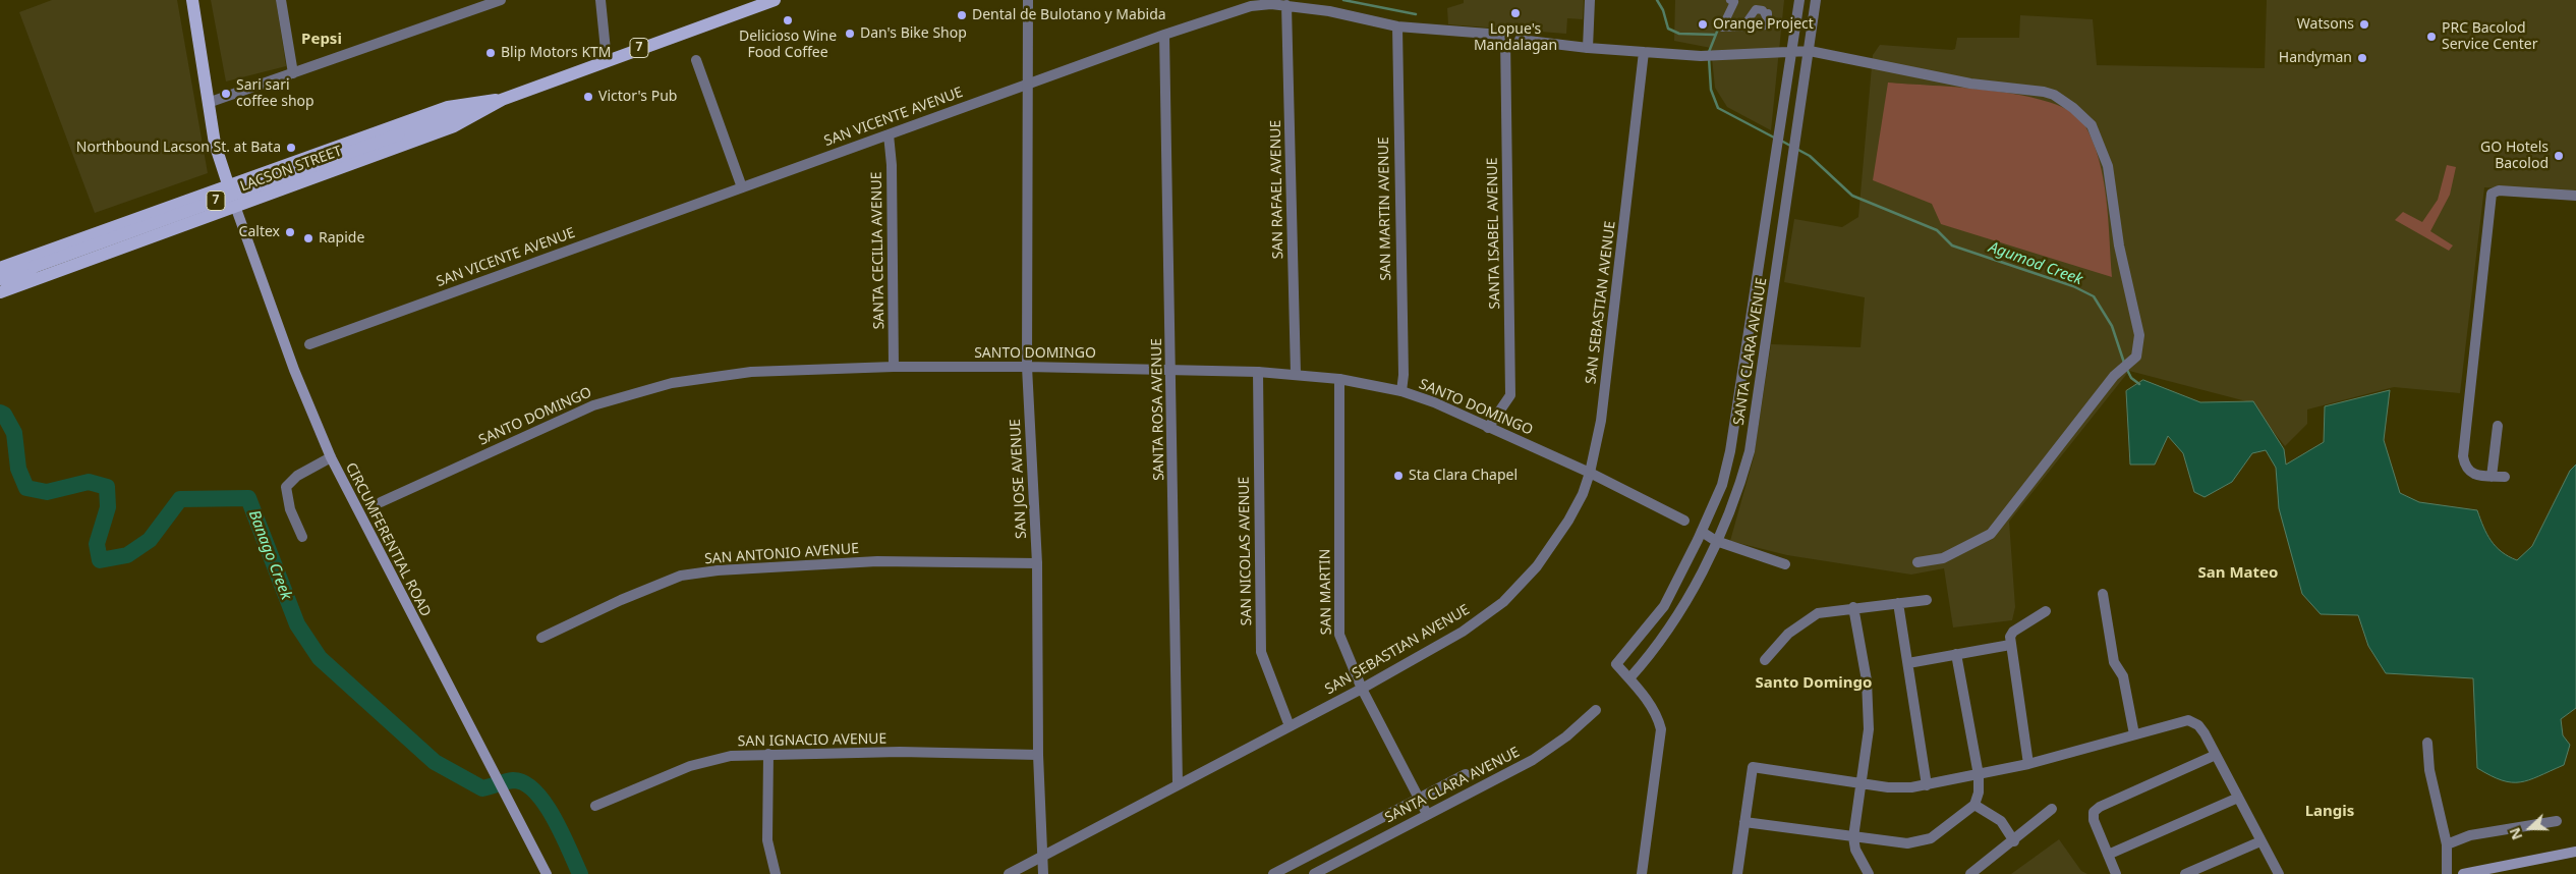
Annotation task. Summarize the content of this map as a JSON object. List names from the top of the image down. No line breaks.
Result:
{"streets":{"main road":["7","LACSON STREET","CIRCUMFERENTIAL ROAD"],"street":["SAN VICENTE AVENUE","SAN RAFAEL AVENUE","SAN MARTIN AVENUE","SANTA ISABEL AVENUE","SANTA CECILIA AVENUE","SAN SEBASTIAN AVENUE","SANTA CLARA AVENUE","SANTO DOMINGO","SANTA ROSA AVENUE","SAN JOSE AVENUE","SAN NICOLAS AVENUE","SAN ANTONIO AVENUE","SAN MARTIN","SAN IGNACIO AVENUE"]},"crossings":[["SAN VICENTE AVENUE","SAN RAFAEL AVENUE"],["SAN VICENTE AVENUE","SAN MARTIN AVENUE"],["SAN VICENTE AVENUE","SANTA ISABEL AVENUE"],["SAN VICENTE AVENUE","SANTA CECILIA AVENUE"],["SAN VICENTE AVENUE","SANTA ROSA AVENUE"],["SAN VICENTE AVENUE","SAN JOSE AVENUE"],["LACSON STREET","CIRCUMFERENTIAL ROAD"],["SAN RAFAEL AVENUE","SANTO DOMINGO"],["SAN MARTIN AVENUE","SANTO DOMINGO"],["SANTA ISABEL AVENUE","SANTO DOMINGO"],["SANTA CECILIA AVENUE","SANTO DOMINGO"],["SAN SEBASTIAN AVENUE","SANTO DOMINGO"],["SAN SEBASTIAN AVENUE","SANTA ROSA AVENUE"],["SAN SEBASTIAN AVENUE","SAN JOSE AVENUE"],["SAN SEBASTIAN AVENUE","SAN NICOLAS AVENUE"],["SAN SEBASTIAN AVENUE","SAN MARTIN"],["SANTA CLARA AVENUE","SAN MARTIN"],["SANTO DOMINGO","SANTA ROSA AVENUE"],["SANTO DOMINGO","SAN JOSE AVENUE"],["SANTO DOMINGO","SAN NICOLAS AVENUE"],["SANTO DOMINGO","SAN MARTIN"],["SAN JOSE AVENUE","SAN ANTONIO AVENUE"],["SAN JOSE AVENUE","SAN IGNACIO AVENUE"]],"districts":["Pepsi","San Mateo","Santo Domingo","Langis"],"water":["Agumod Creek","Banago Creek"],"places":["Lopue's Mandalagan","Dental de Bulotano y Mabida","Delicioso Wine Food Coffee","Orange Project","Watsons","Dan's Bike Shop","PRC Bacolod Service Center","Blip Motors KTM","Handyman","Sari sari coffee shop","Victor's Pub","Northbound Lacson St. at Bata","GO Hotels Bacolod","Caltex","Rapide","Sta Clara Chapel"],"north":"left"}
